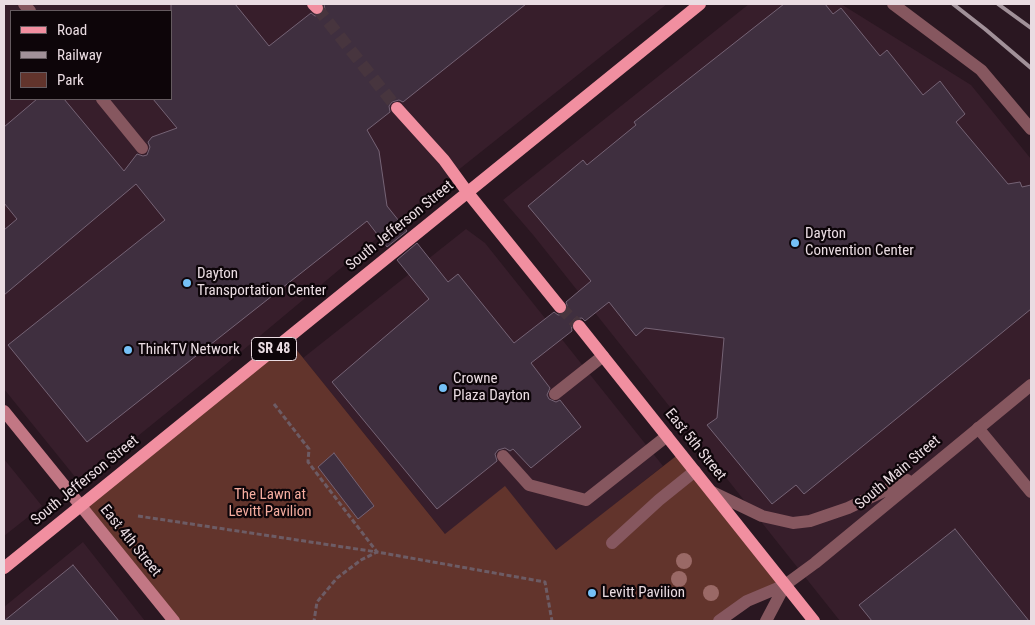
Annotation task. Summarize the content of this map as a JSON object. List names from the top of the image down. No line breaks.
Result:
{"streets":{"main road":["South Jefferson Street","SR 48","East 5th Street","East 4th Street"],"street":["South Main Street"]},"crossings":[["South Jefferson Street","East 4th Street"],["East 5th Street","South Main Street"]],"parks":["The Lawn at Levitt Pavilion"],"places":["Dayton Convention Center","Dayton Transportation Center","ThinkTV Network","Crowne Plaza Dayton","Levitt Pavilion"],"legend":["Road","Railway","Park"]}
